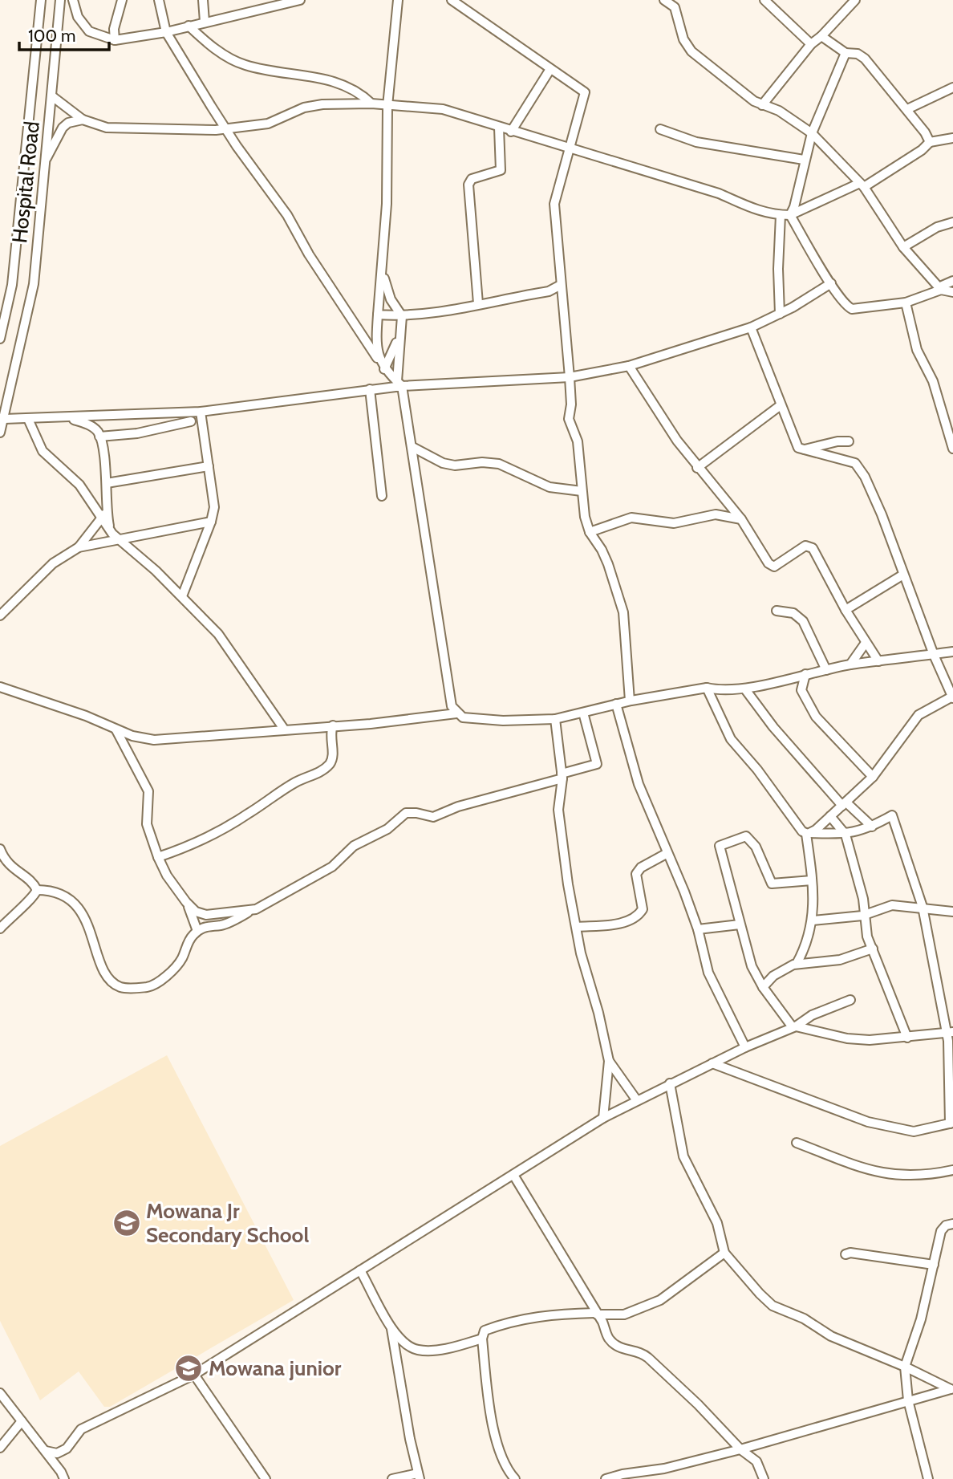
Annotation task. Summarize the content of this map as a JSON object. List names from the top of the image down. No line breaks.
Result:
{"streets":{"street":["Hospital Road"]},"places":{"school or university":["Mowana Jr Secondary School","Mowana junior"]},"scale_bar":"100 m"}
